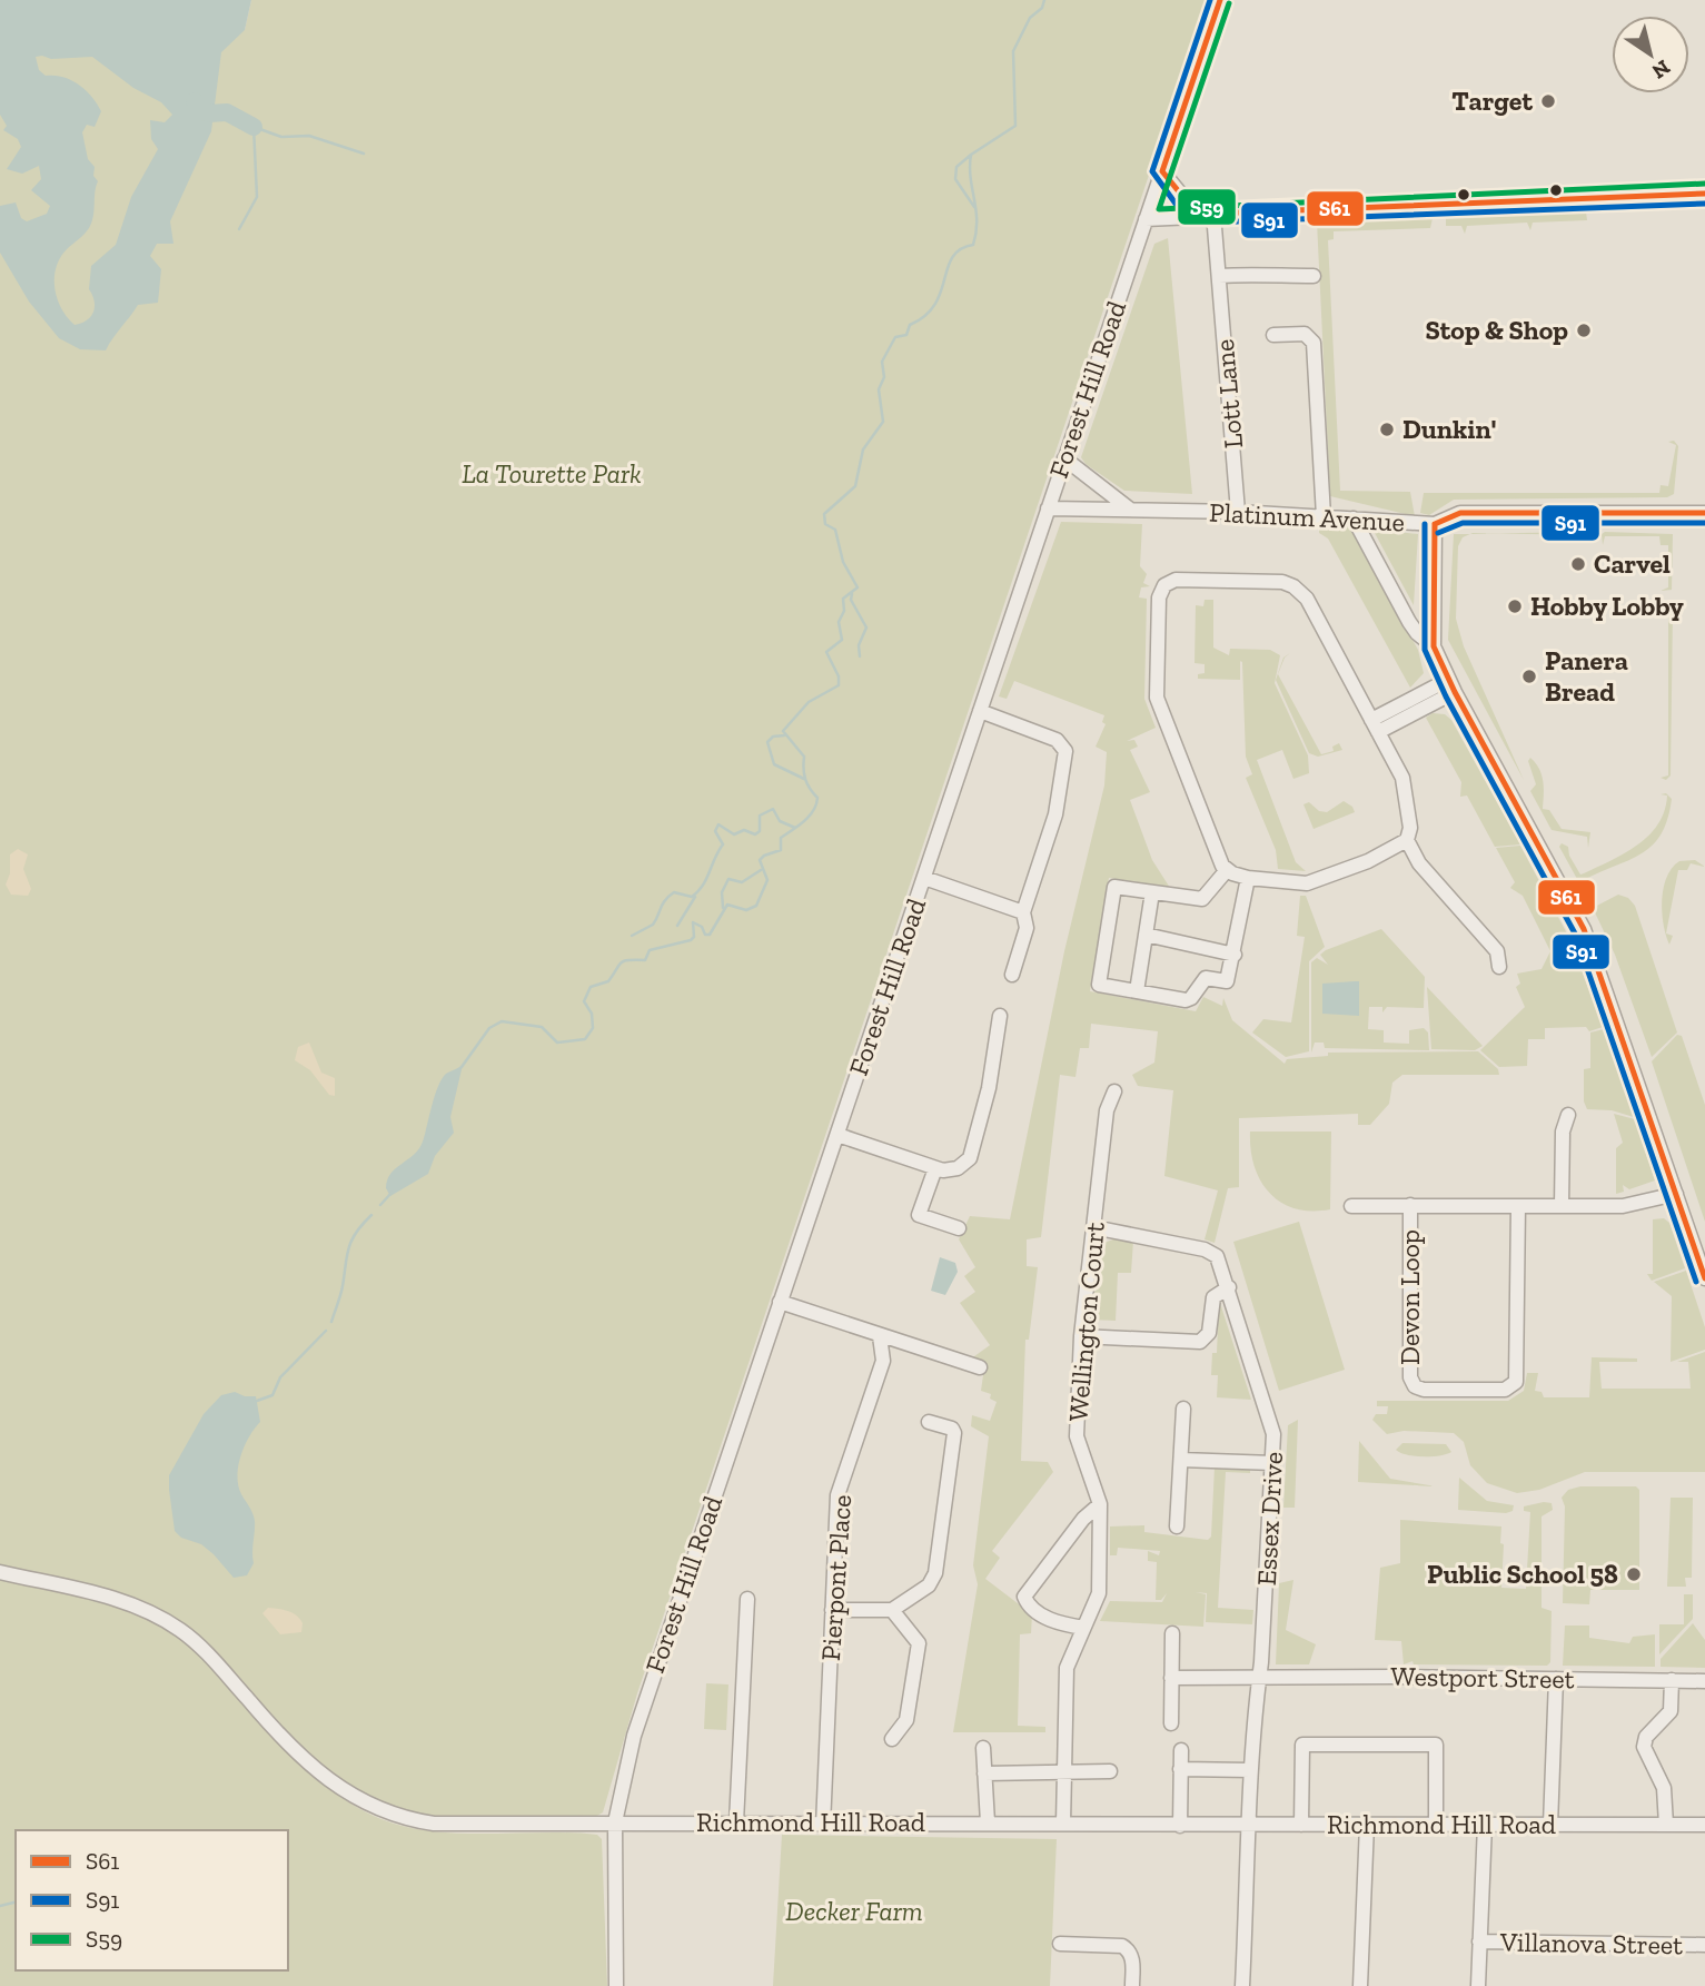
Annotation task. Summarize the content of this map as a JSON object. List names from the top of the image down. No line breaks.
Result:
{"streets":{"street":["Forest Hill Road","Lott Lane","Platinum Avenue","Devon Loop","Wellington Court","Essex Drive","Pierpont Place","Westport Street","Richmond Hill Road","Villanova Street"]},"crossings":[["Forest Hill Road","Platinum Avenue"],["Forest Hill Road","Richmond Hill Road"],["Lott Lane","Platinum Avenue"],["Wellington Court","Essex Drive"],["Wellington Court","Richmond Hill Road"],["Essex Drive","Westport Street"],["Essex Drive","Richmond Hill Road"],["Pierpont Place","Richmond Hill Road"]],"parks":["La Tourette Park","Decker Farm"],"places":["Target","Stop & Shop","Dunkin'","Carvel","Hobby Lobby","Panera Bread","Public School 58"],"lines":["transit line S61","transit line S91","transit line S59"],"legend":["S61","S91","S59"],"north":"bottom right"}
